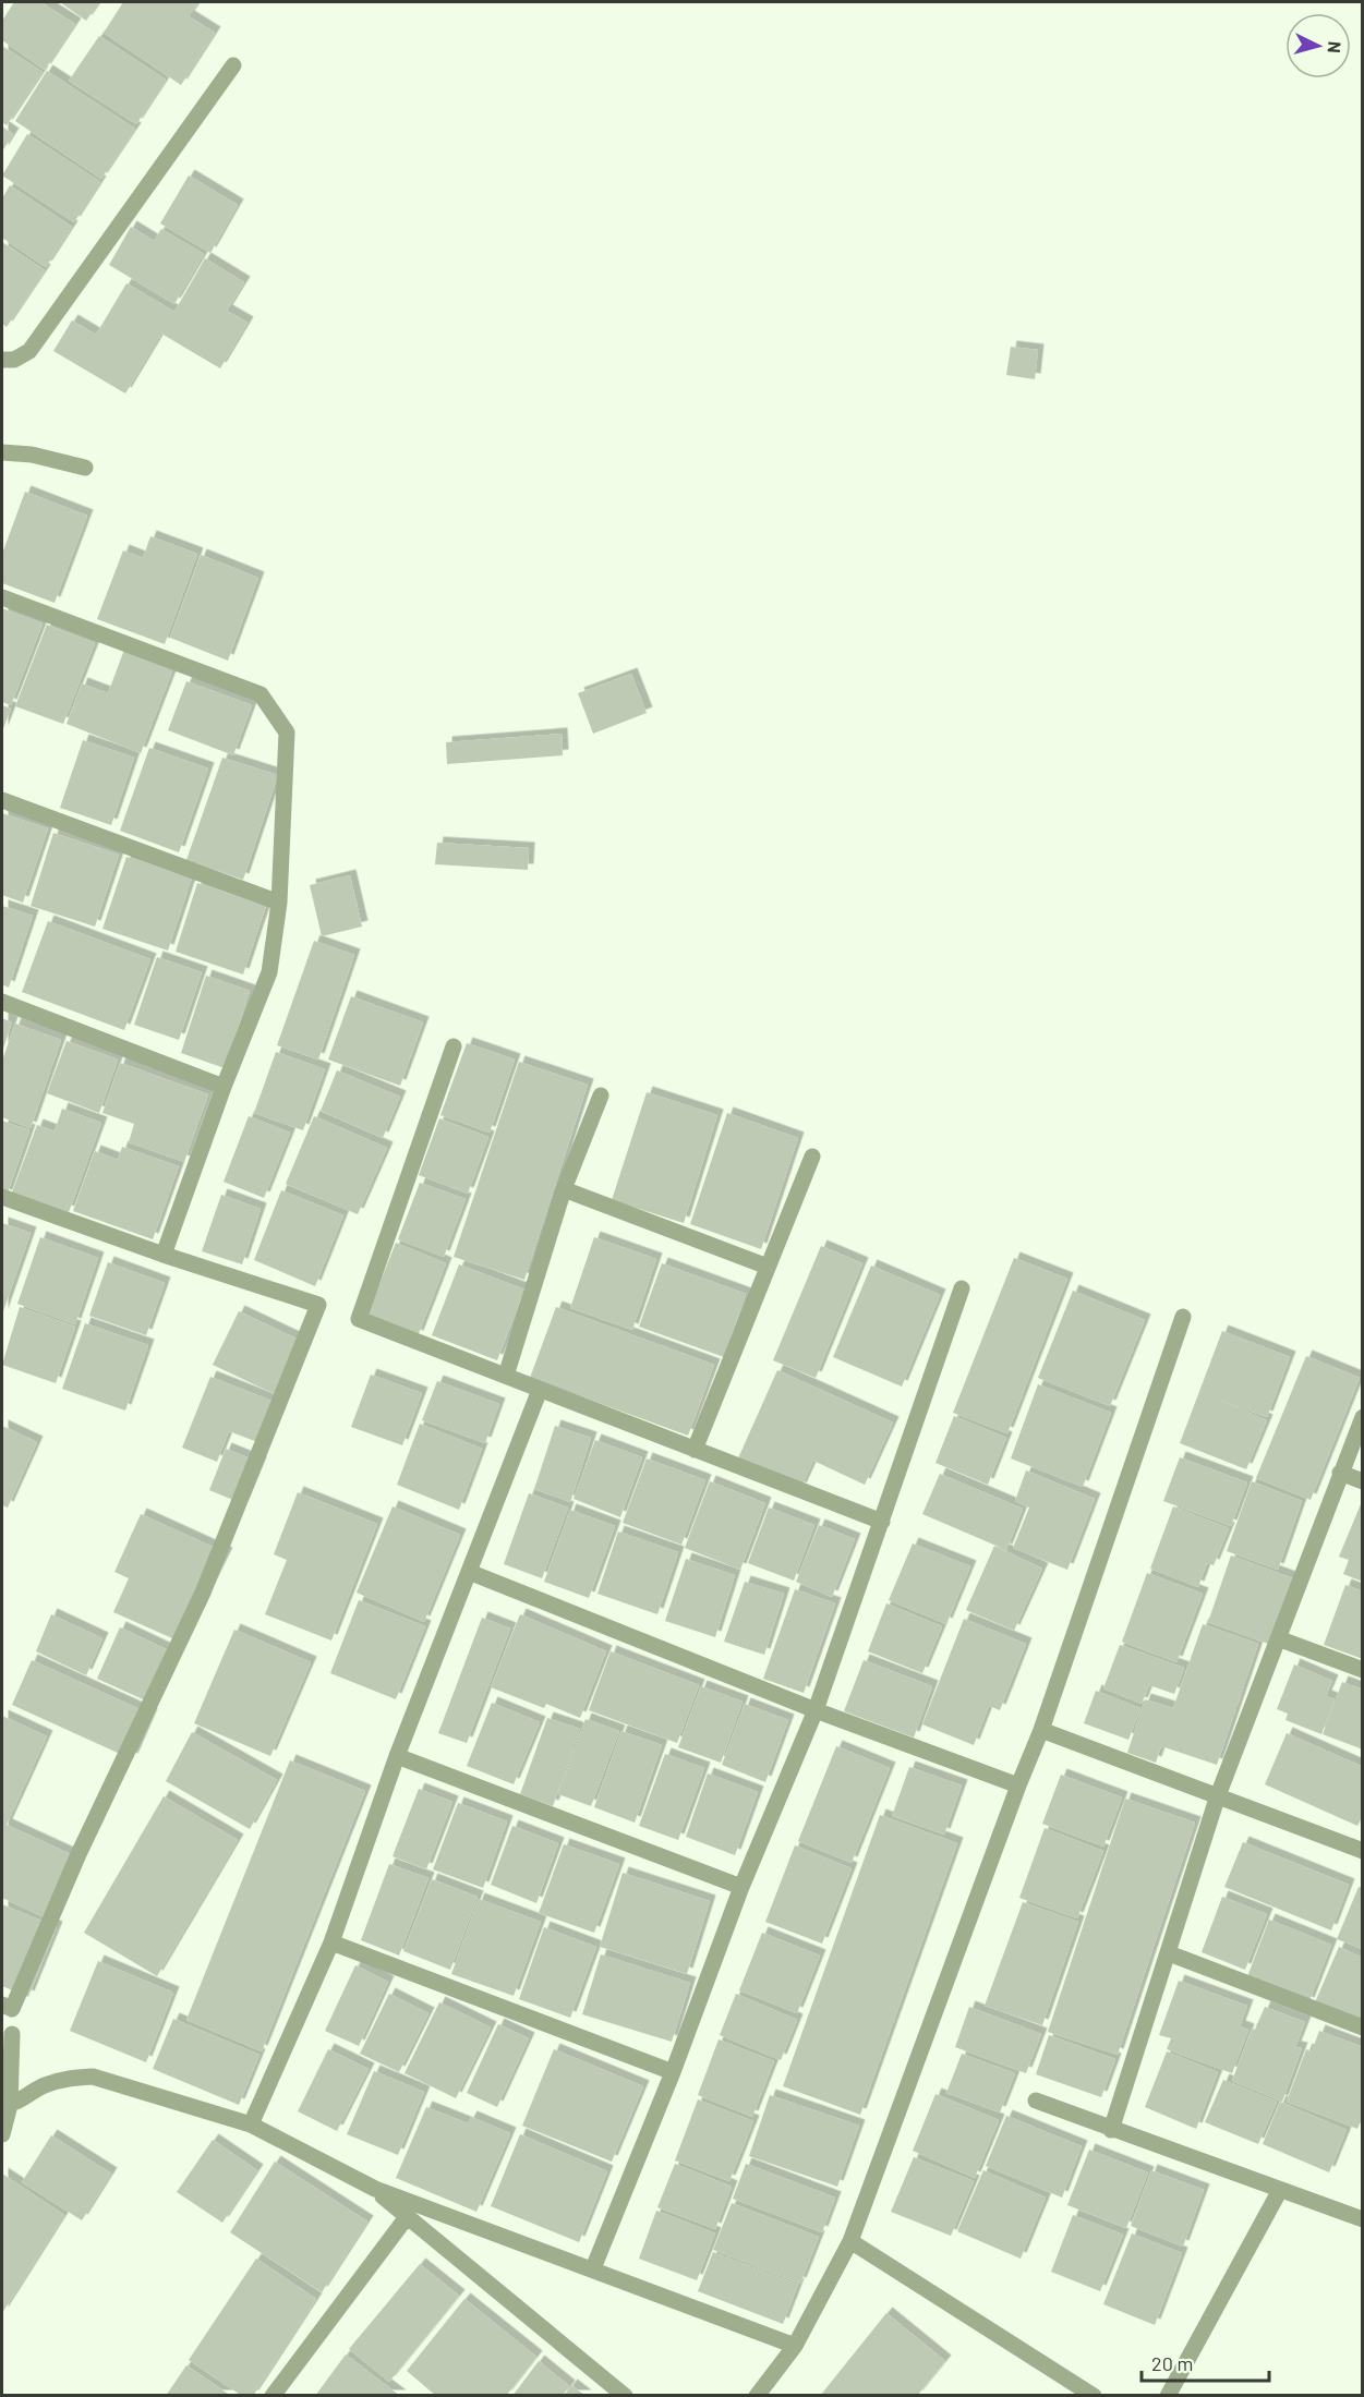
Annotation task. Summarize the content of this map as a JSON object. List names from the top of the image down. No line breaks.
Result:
{"scale_bar":"20 m","north":"right"}
